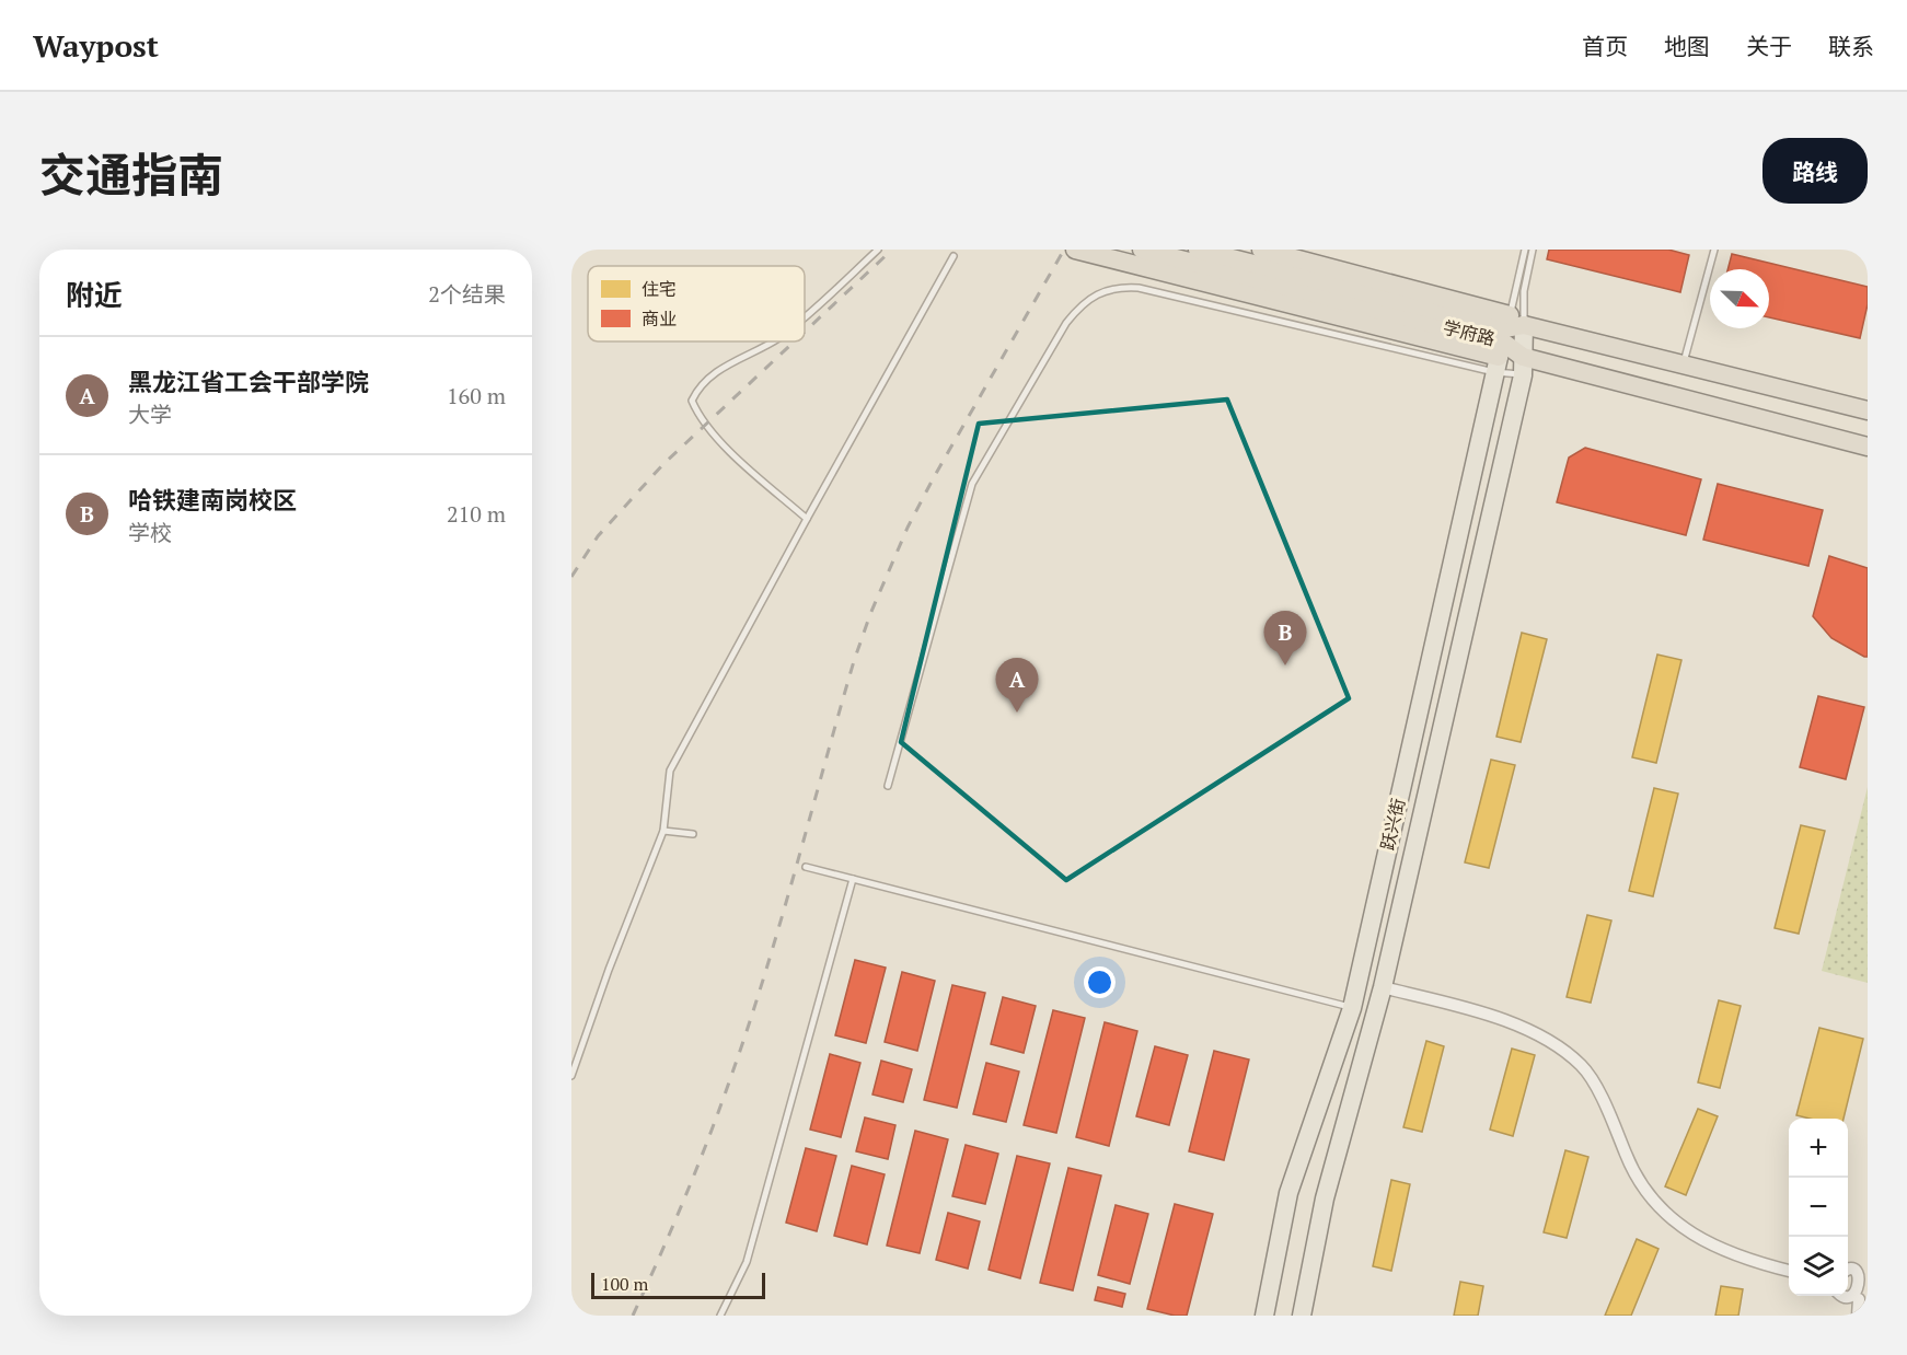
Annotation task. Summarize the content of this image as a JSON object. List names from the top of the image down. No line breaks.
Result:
{"streets":{"highway":["学府路"],"main road":["跃兴街"]},"crossings":[["学府路","跃兴街"]],"legend":["住宅","商业"],"scale_bar":"100 m","north":"bottom right","page":{"header":"Waypost","nav":["首页","地图","关于","联系"],"title":"交通指南","buttons":"路线","heading":["附近","2个结果"],"list":[{"mark":"A","name":"黑龙江省工会干部学院","note":"大学","value":"160 m"},{"mark":"B","name":"哈铁建南岗校区","note":"学校","value":"210 m"}],"pins":["B","A"],"map_buttons":["+","−"],"scale":"100 m"}}
